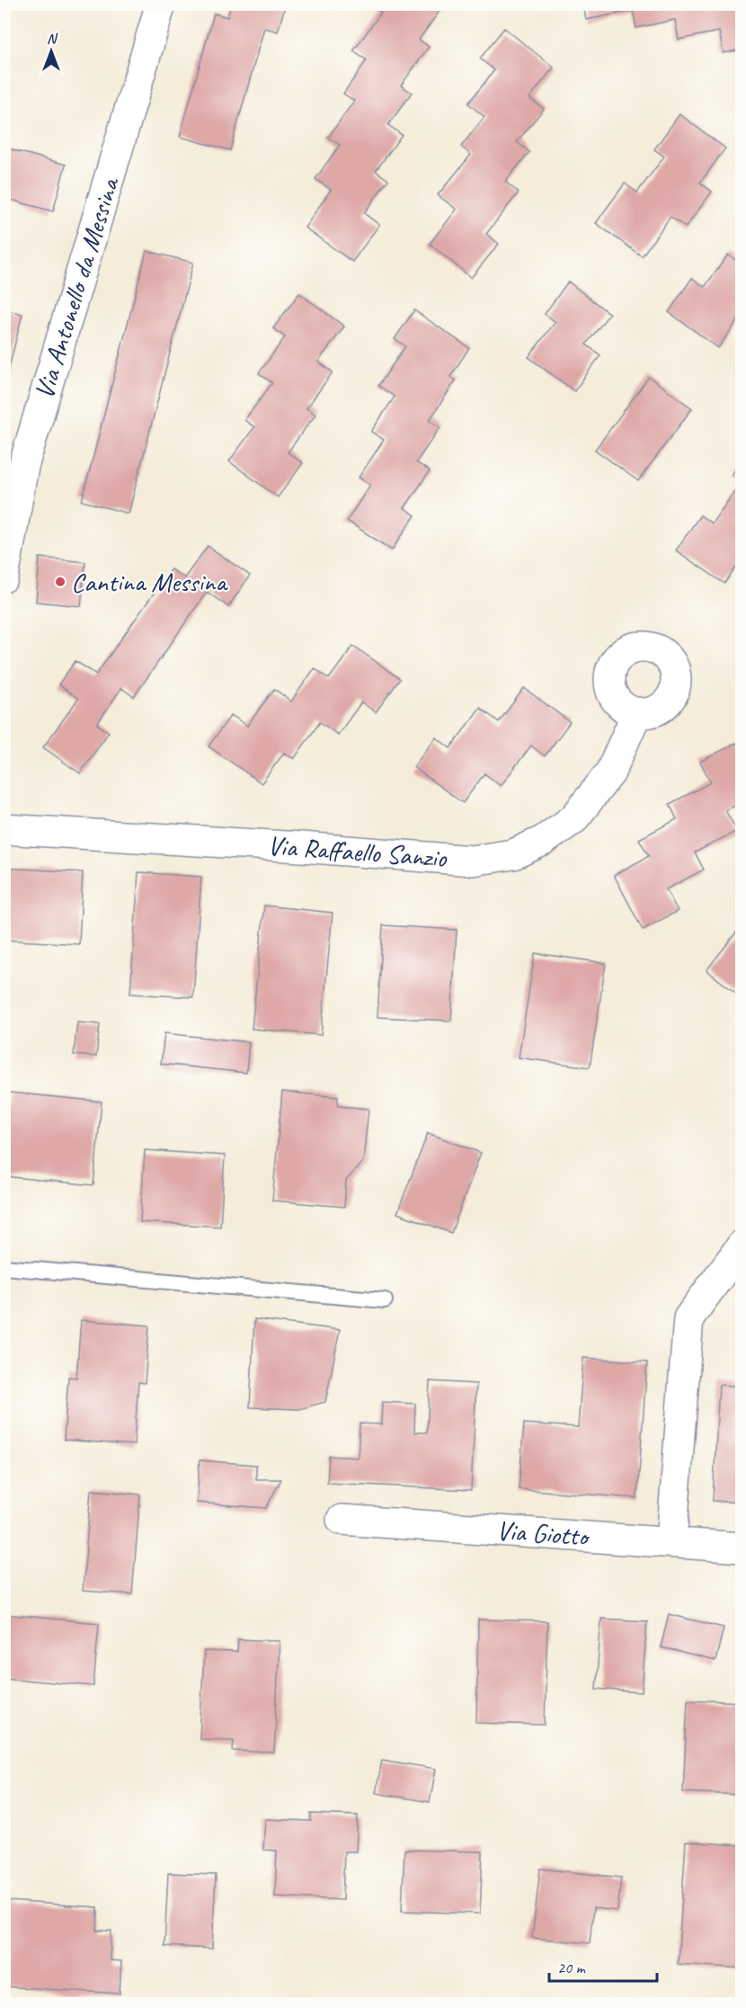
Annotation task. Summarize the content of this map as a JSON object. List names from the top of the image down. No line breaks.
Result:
{"streets":{"street":["Via Antonello da Messina","Via Raffaello Sanzio","Via Giotto"]},"places":["Cantina Messina"],"scale_bar":"20 m","north":"top"}
